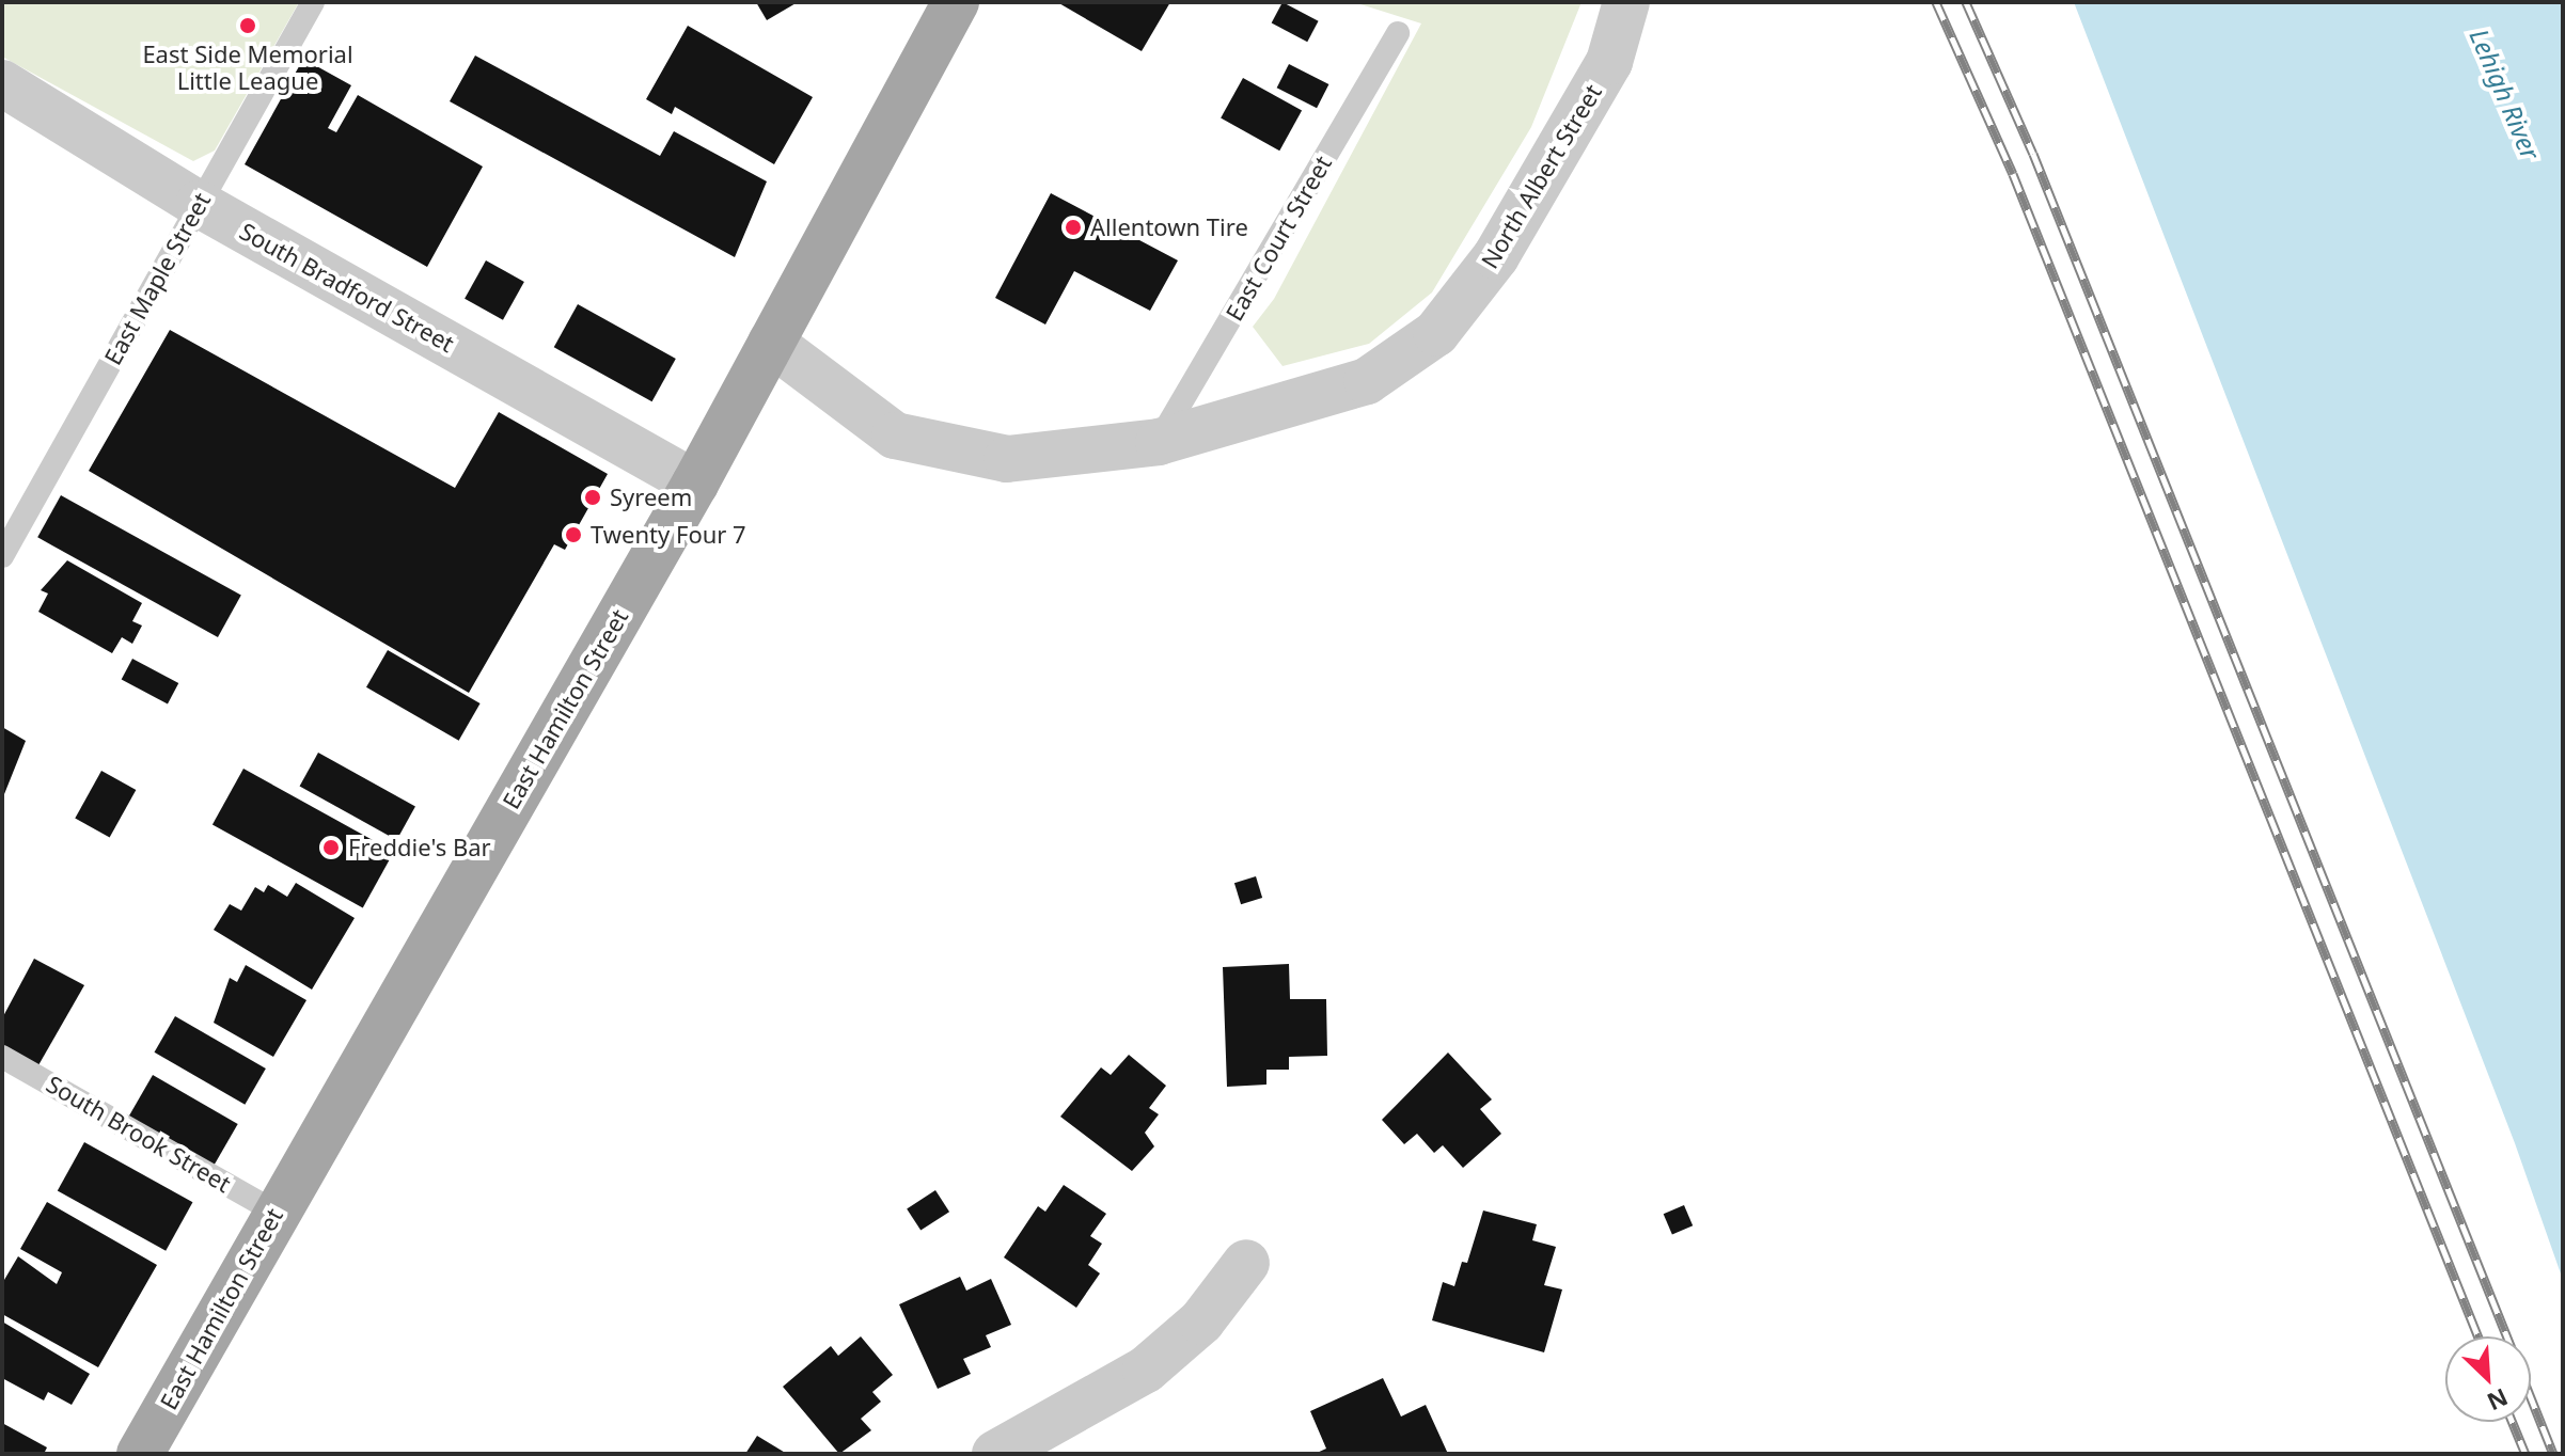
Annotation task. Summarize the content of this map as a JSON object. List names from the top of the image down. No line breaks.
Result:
{"streets":{"main road":["East Hamilton Street"],"street":["North Albert Street","South Bradford Street"],"lane":["East Court Street","East Maple Street","South Brook Street"]},"crossings":[["North Albert Street","East Court Street"],["North Albert Street","East Hamilton Street"],["East Maple Street","South Bradford Street"],["South Bradford Street","East Hamilton Street"],["East Hamilton Street","South Brook Street"]],"water":["Lehigh River"],"places":["East Side Memorial Little League","Allentown Tire","Syreem","Twenty Four 7","Freddie's Bar"],"north":"bottom right"}
